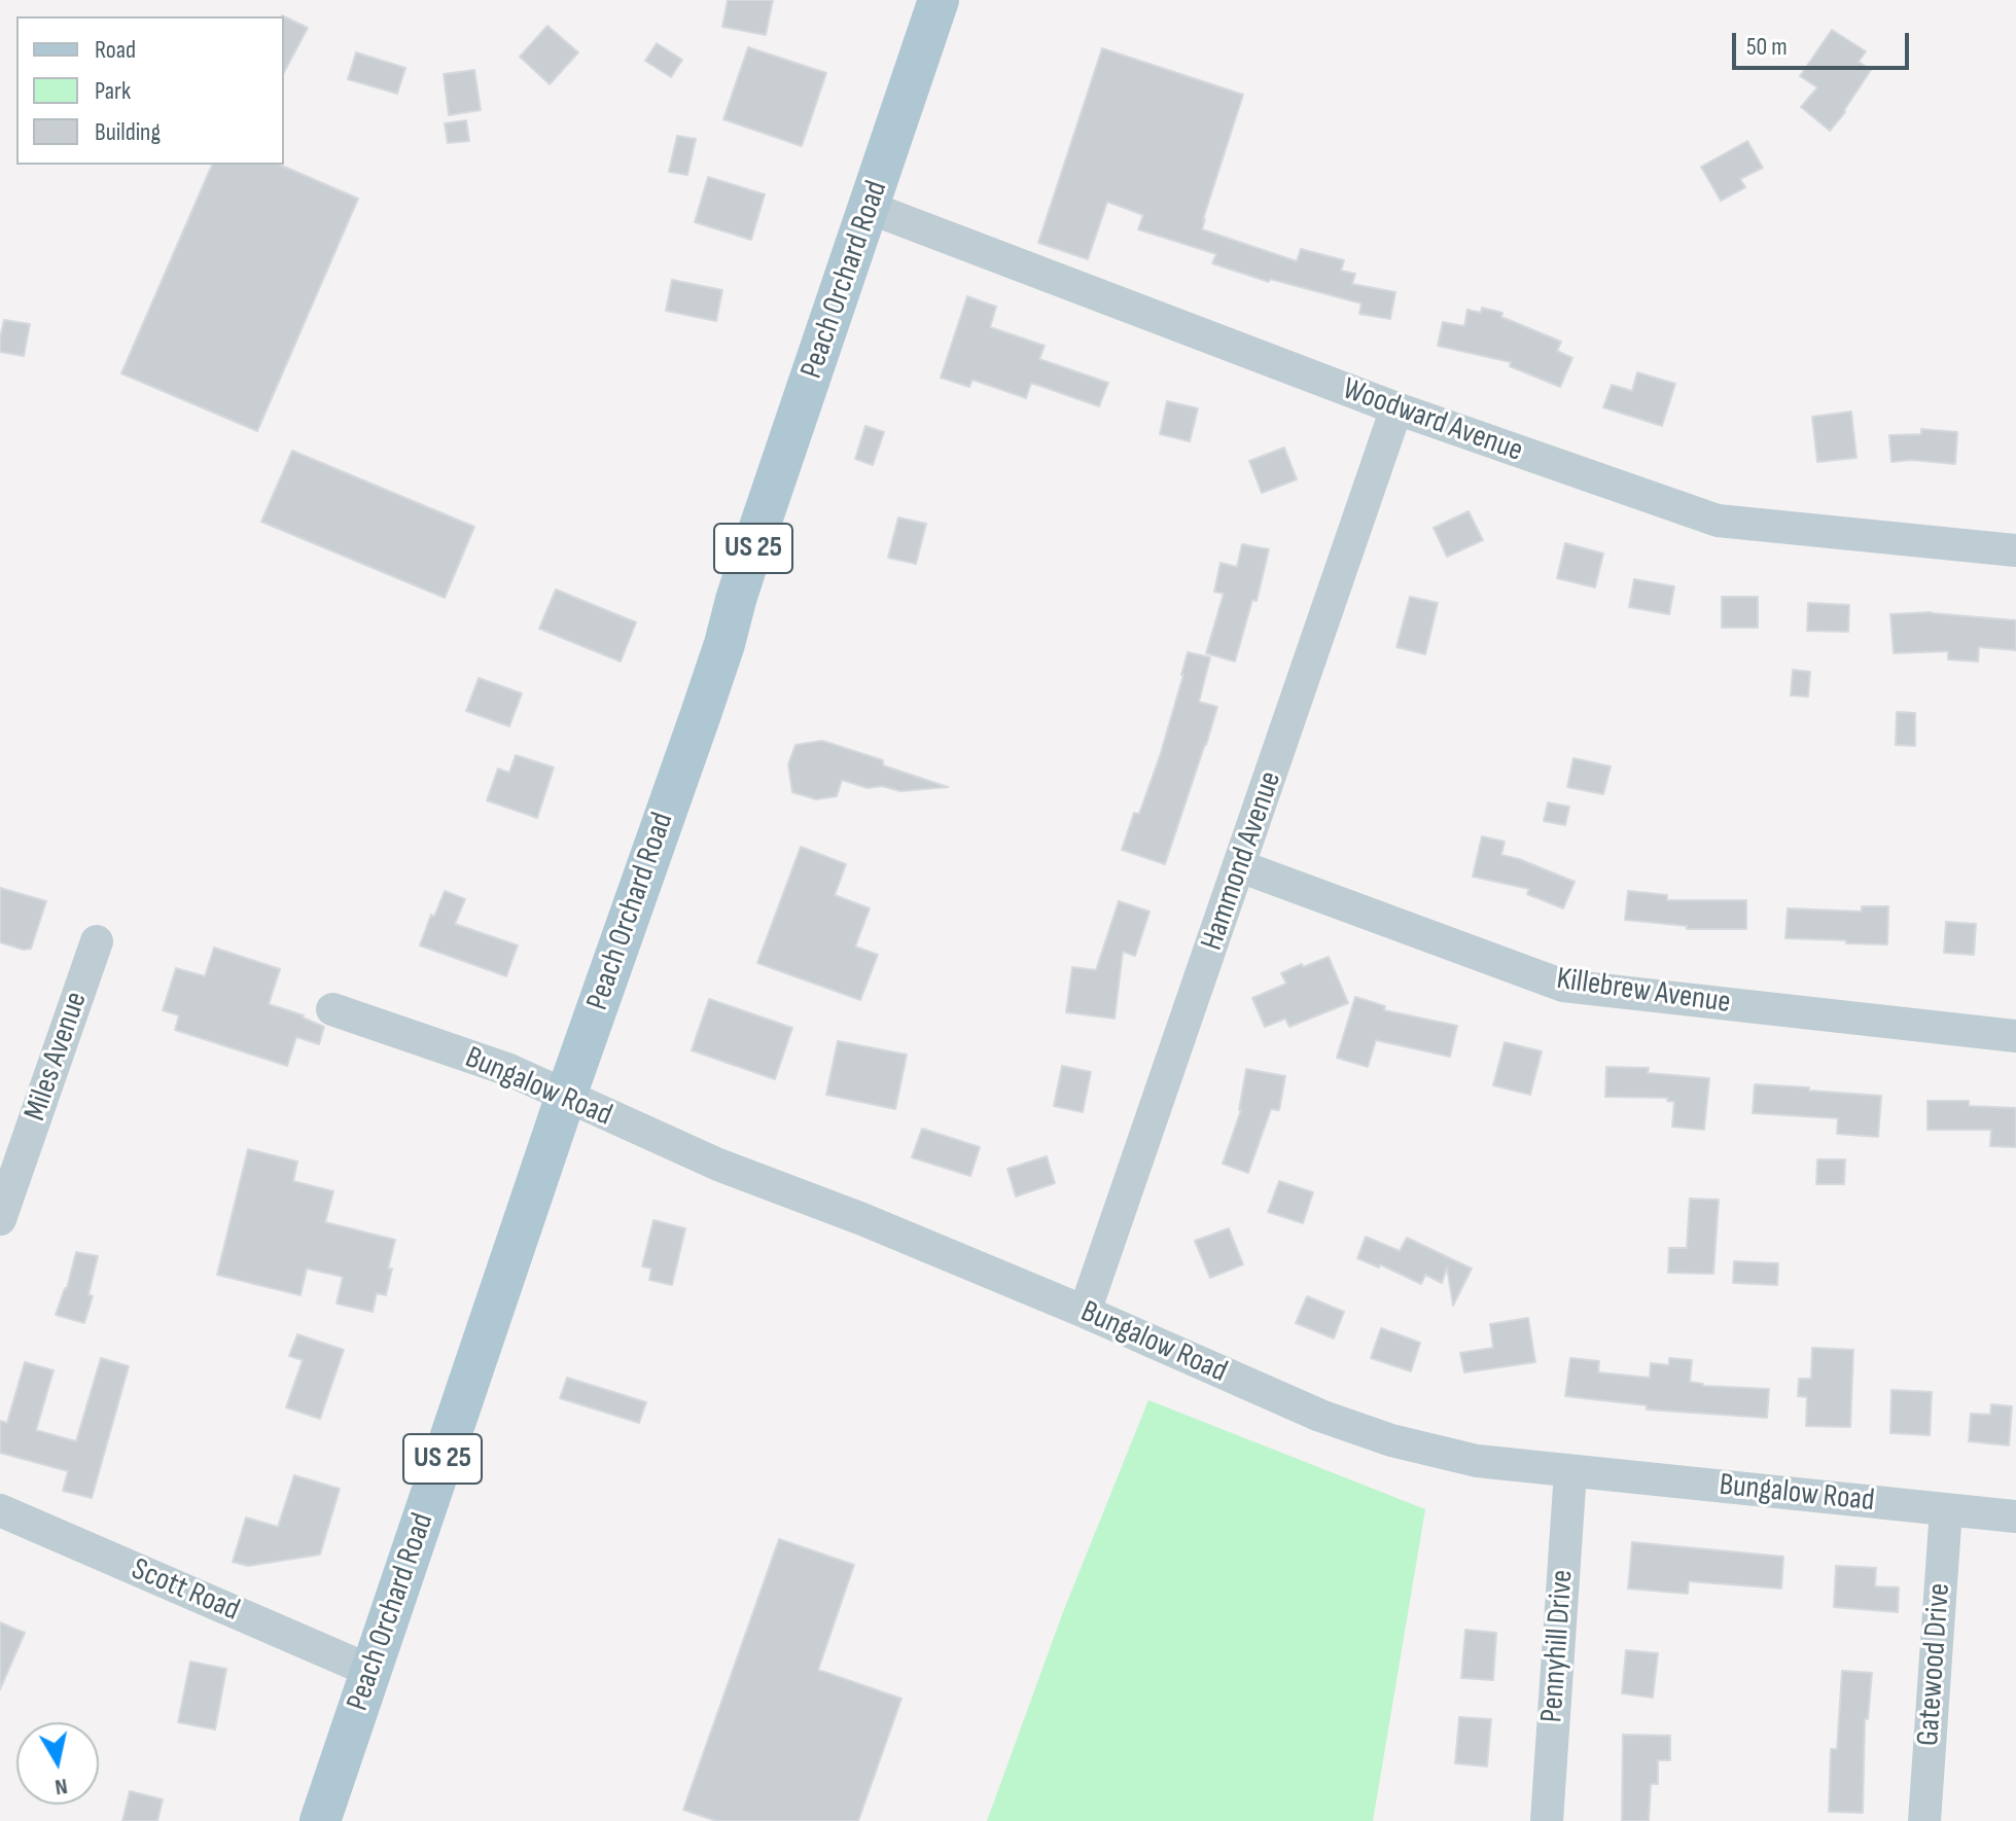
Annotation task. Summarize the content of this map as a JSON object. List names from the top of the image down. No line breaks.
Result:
{"streets":{"main road":["Peach Orchard Road","US 25"],"street":["Woodward Avenue","Hammond Avenue","Killebrew Avenue","Miles Avenue","Bungalow Road","Scott Road","Pennyhill Drive","Gatewood Drive"]},"crossings":[["Peach Orchard Road","Woodward Avenue"],["Peach Orchard Road","Bungalow Road"],["Peach Orchard Road","Scott Road"],["Woodward Avenue","Hammond Avenue"],["Hammond Avenue","Killebrew Avenue"],["Hammond Avenue","Bungalow Road"],["Bungalow Road","Pennyhill Drive"],["Bungalow Road","Gatewood Drive"]],"legend":["Road","Park","Building"],"scale_bar":"50 m","north":"bottom"}
